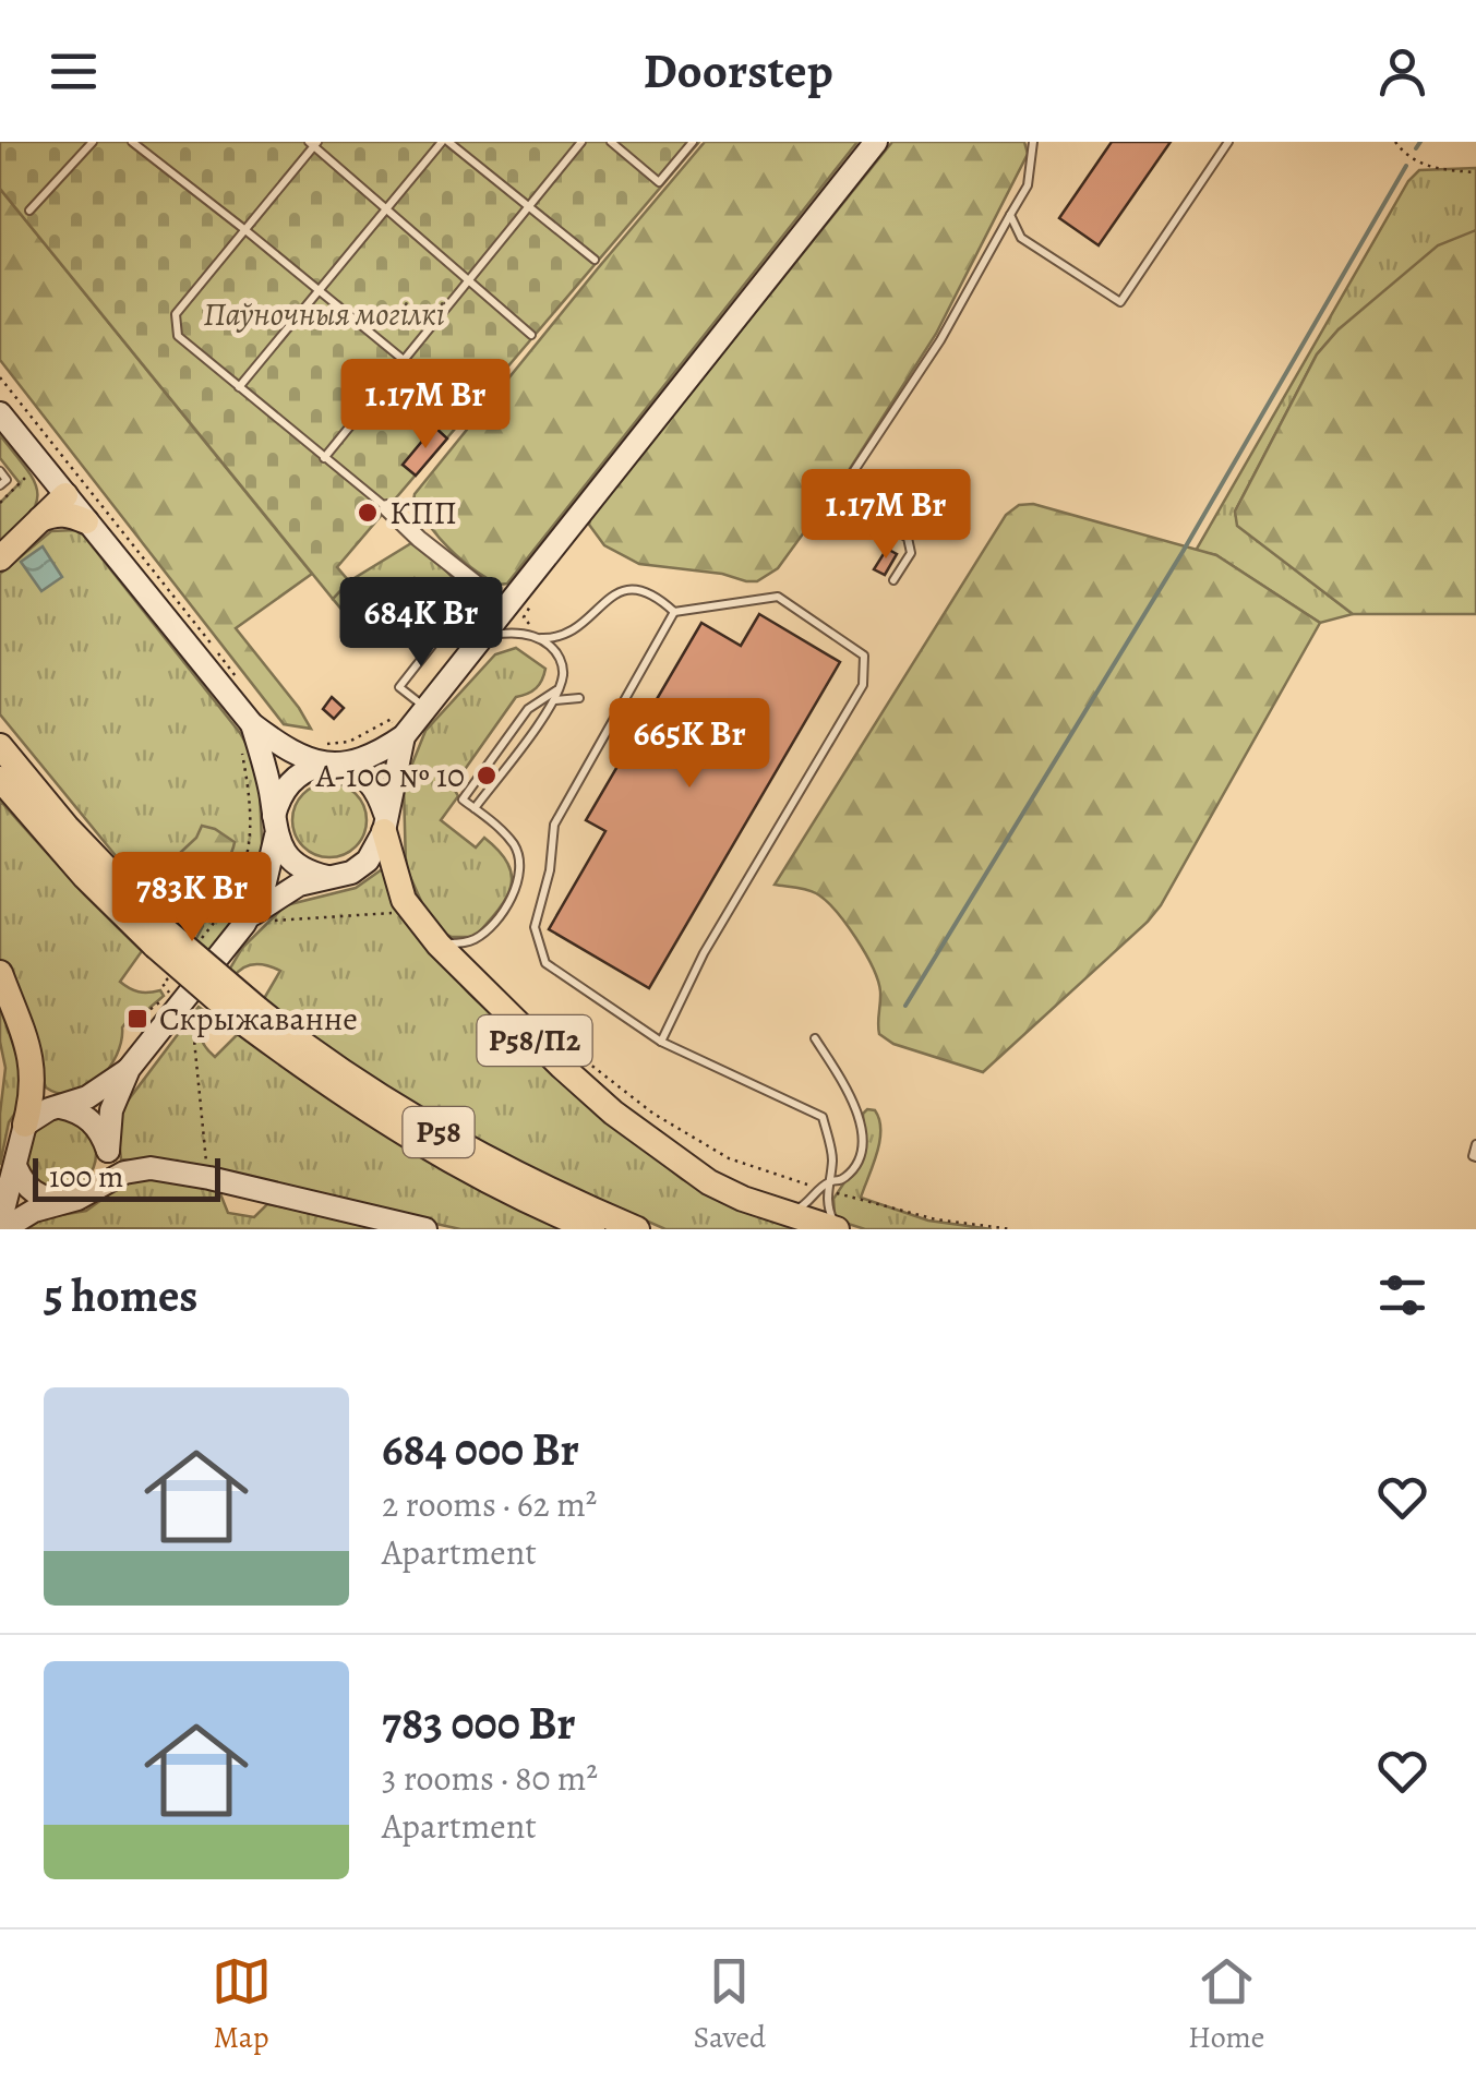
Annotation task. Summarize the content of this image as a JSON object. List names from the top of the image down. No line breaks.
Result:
{"streets":{"highway":["Р58/П2","Р58"]},"parks":["Паўночныя могілкі"],"places":{"other":["КПП","А-100 № 10"],"transit":["Скрыжаванне"]},"scale_bar":"100 m","page":{"header":"Doorstep","price":["1.17M Br","1.17M Br","684K Br","665K Br","783K Br"],"scale":"100 m","heading":"5 homes","list":[{"name":"684 000 Br","note":"2 rooms · 62 m² · Apartment"},{"name":"783 000 Br","note":"3 rooms · 80 m² · Apartment"}],"tabs":["Map","Saved","Home"]}}
